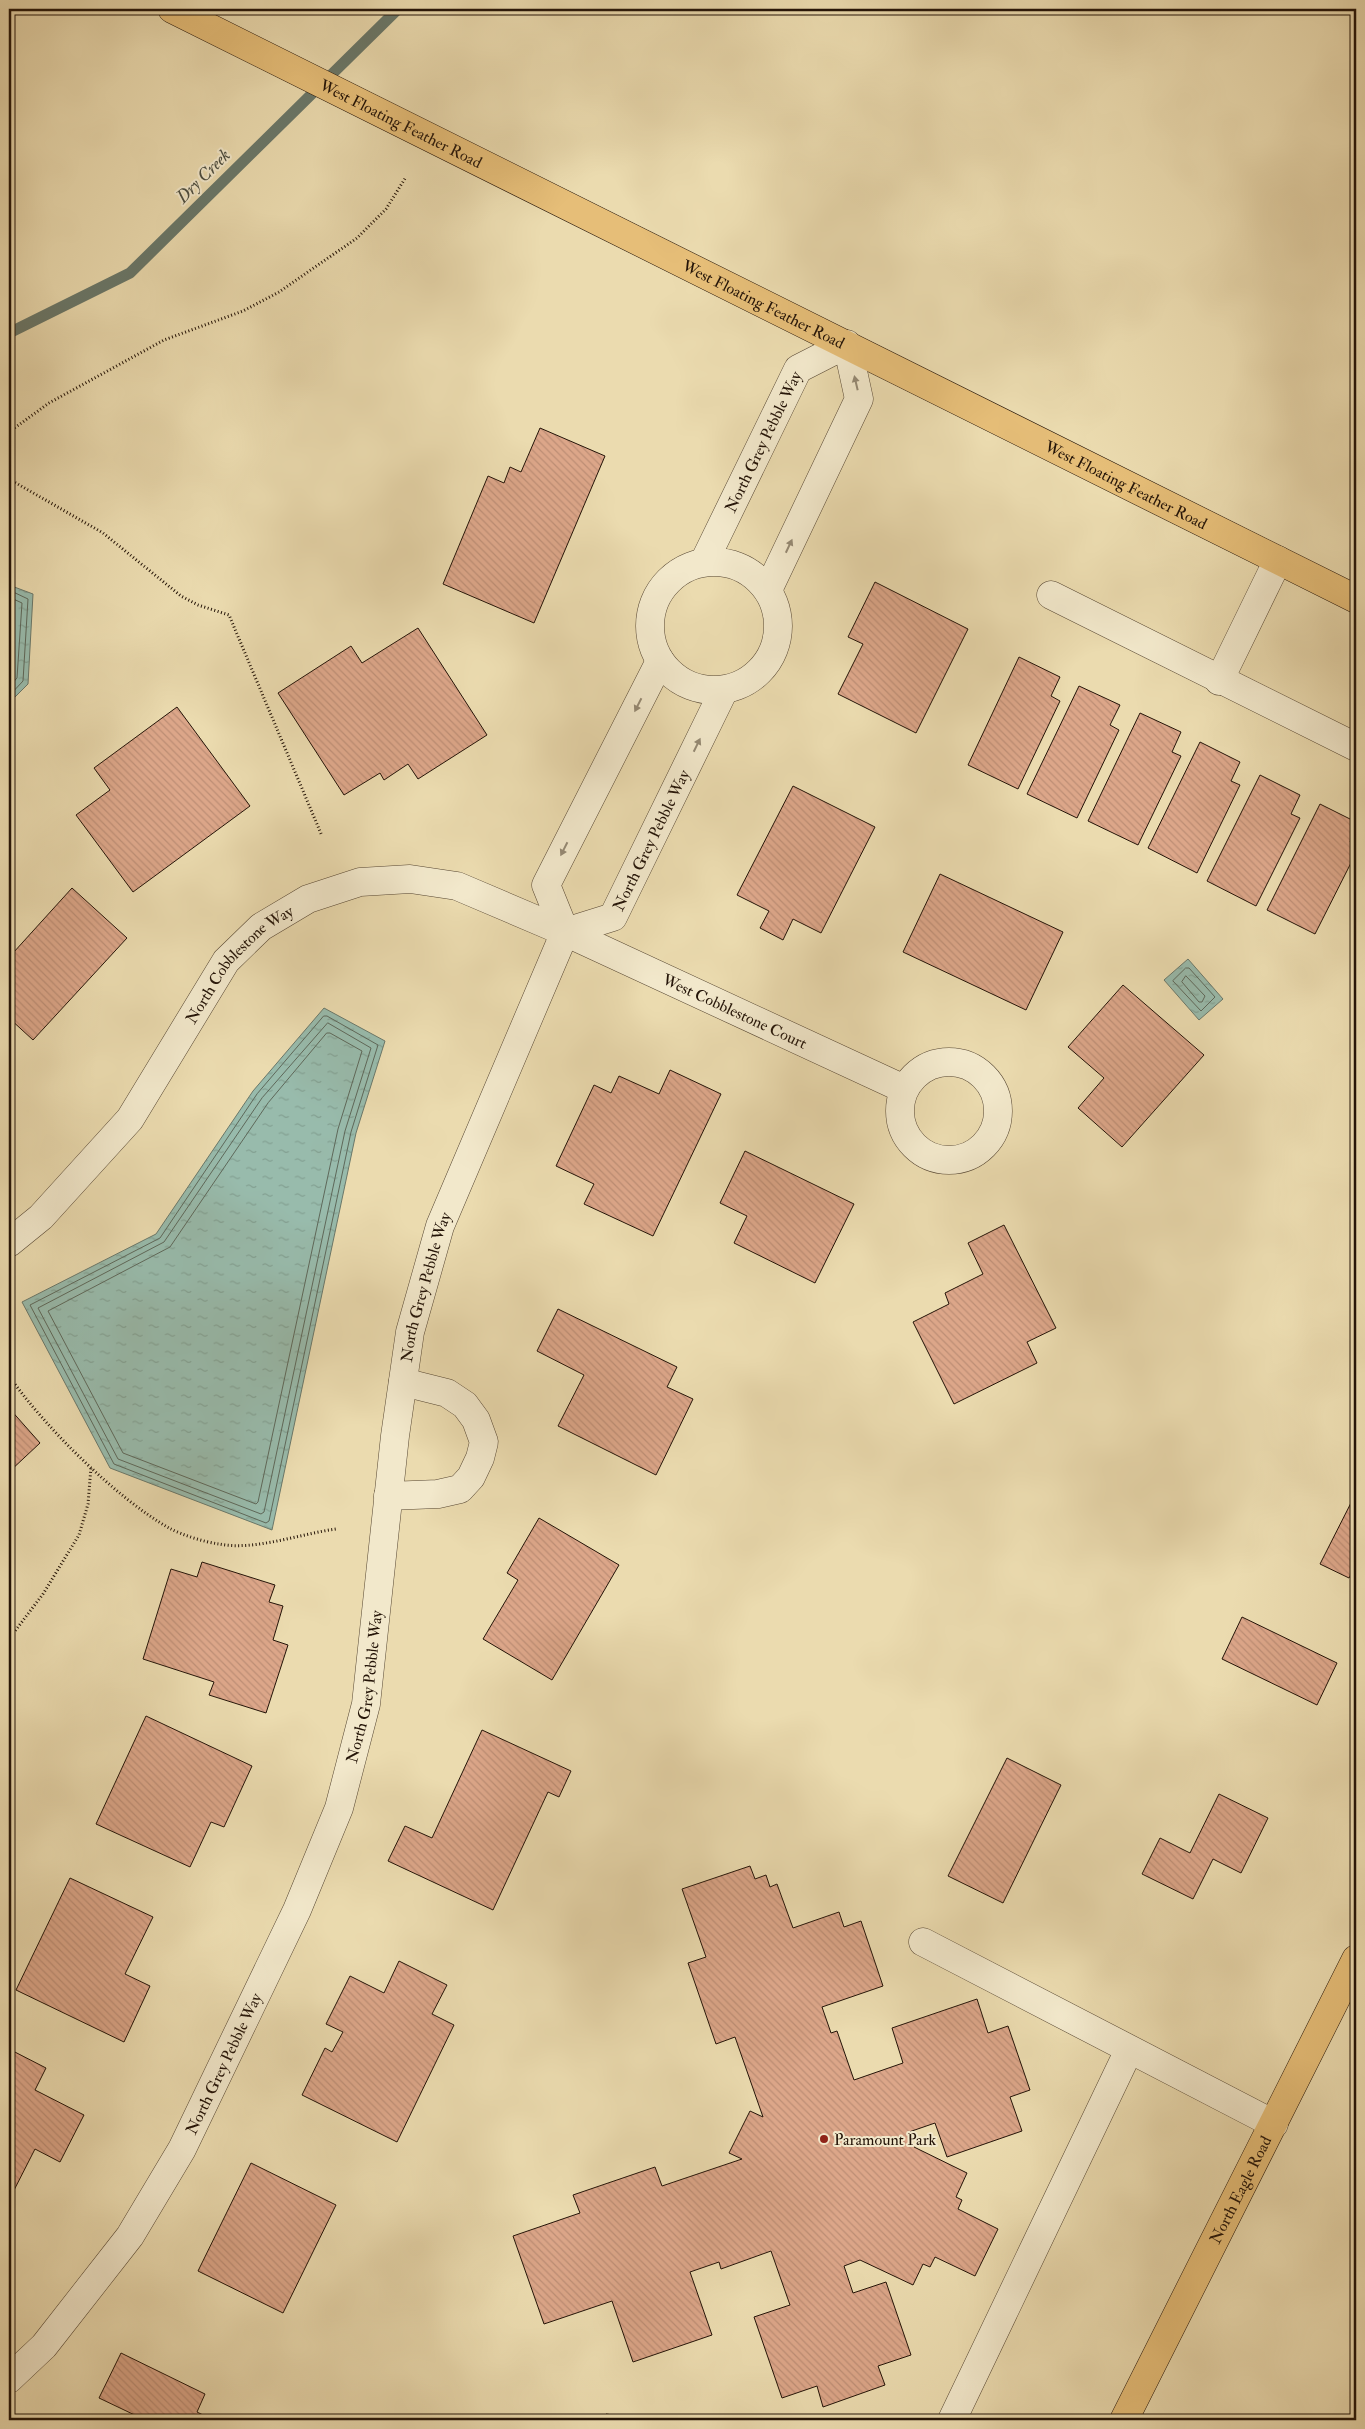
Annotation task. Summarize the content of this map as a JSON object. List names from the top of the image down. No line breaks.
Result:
{"streets":{"main road":["West Floating Feather Road","North Eagle Road"],"street":["North Grey Pebble Way","North Cobblestone Way","West Cobblestone Court"]},"crossings":[["West Floating Feather Road","North Grey Pebble Way"],["North Grey Pebble Way","North Cobblestone Way"],["North Grey Pebble Way","West Cobblestone Court"],["North Cobblestone Way","West Cobblestone Court"]],"water":["Dry Creek"],"places":["Paramount Park"]}
